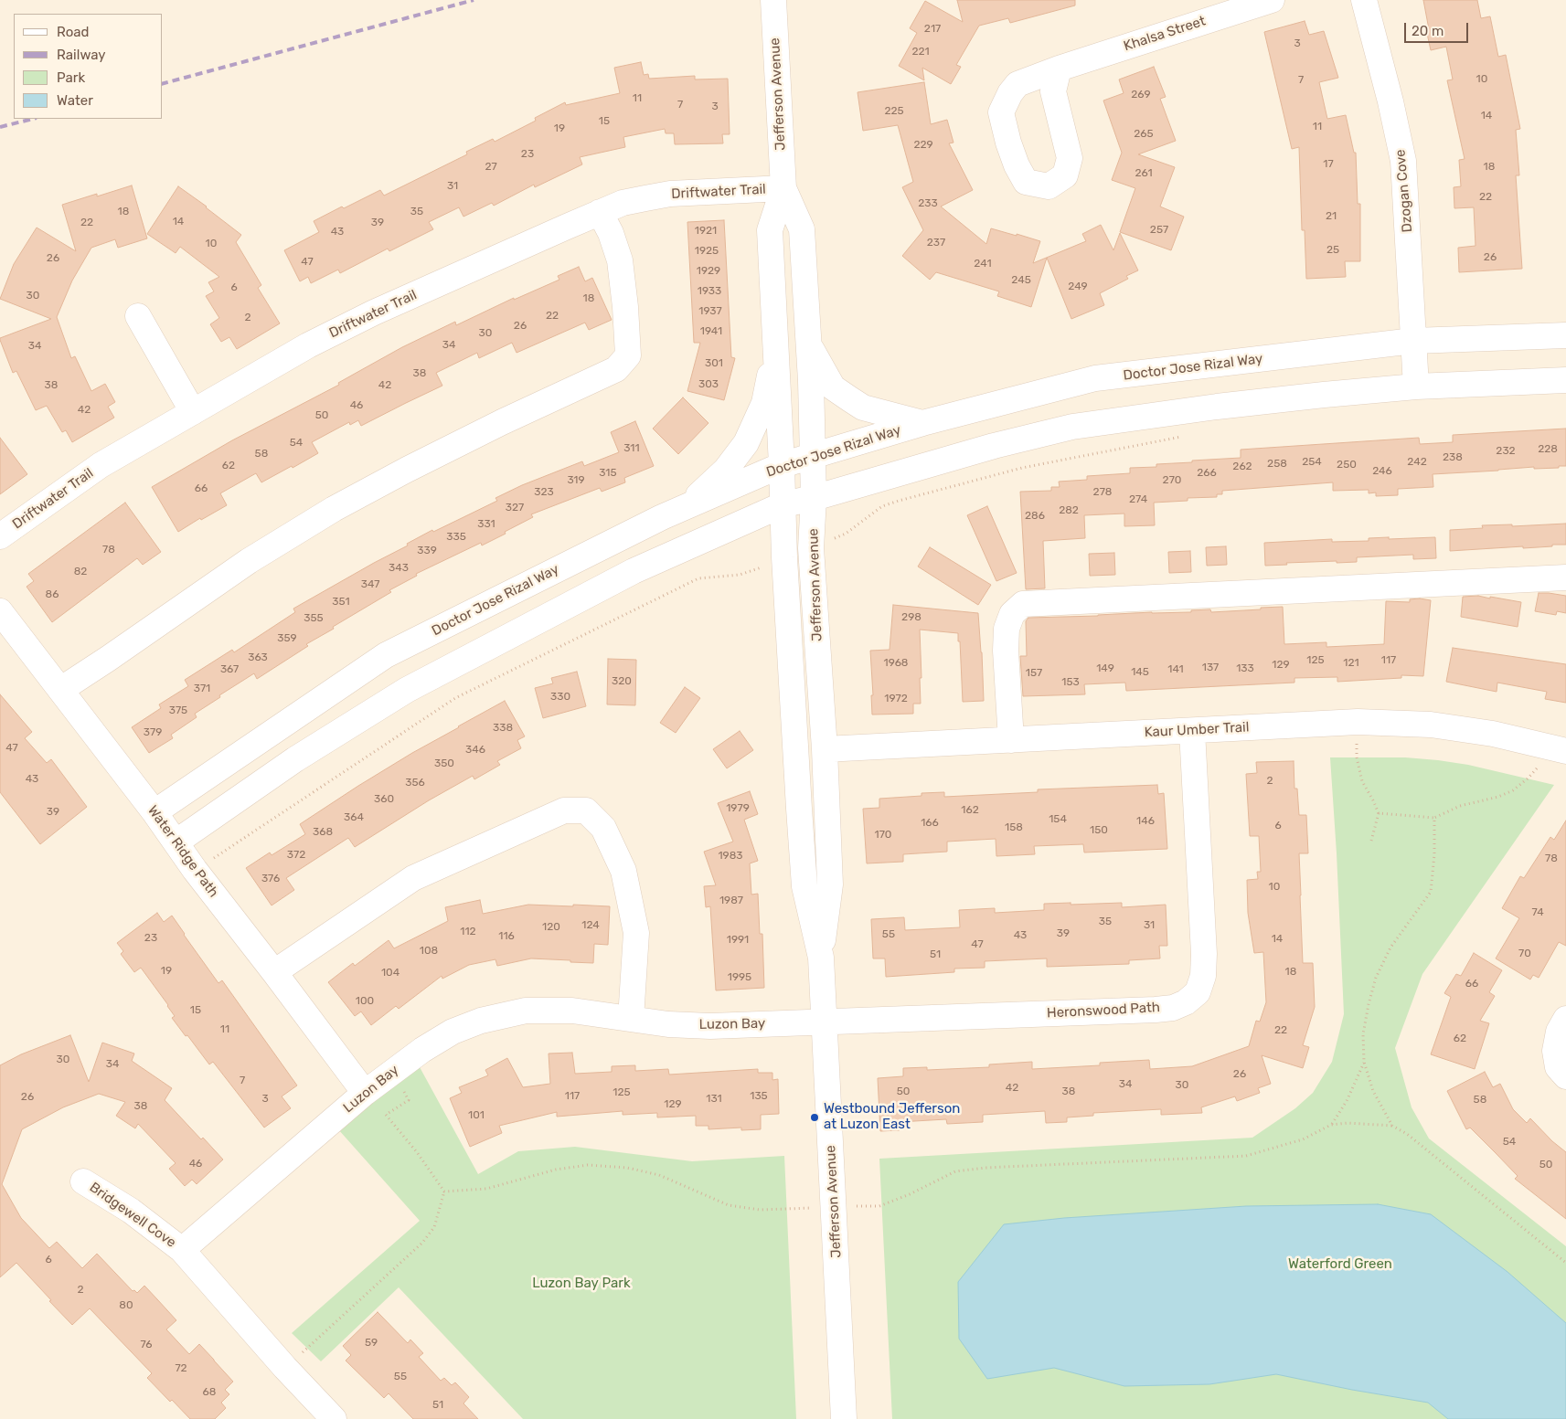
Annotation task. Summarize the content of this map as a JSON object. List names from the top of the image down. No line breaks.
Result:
{"streets":{"street":["Khalsa Street","Jefferson Avenue","Dzogan Cove","Driftwater Trail","Doctor Jose Rizal Way","Kaur Umber Trail","Water Ridge Path","Heronswood Path","Luzon Bay","Bridgewell Cove"]},"crossings":[["Jefferson Avenue","Driftwater Trail"],["Jefferson Avenue","Doctor Jose Rizal Way"],["Jefferson Avenue","Kaur Umber Trail"],["Jefferson Avenue","Heronswood Path"],["Jefferson Avenue","Luzon Bay"],["Dzogan Cove","Doctor Jose Rizal Way"],["Doctor Jose Rizal Way","Water Ridge Path"],["Kaur Umber Trail","Heronswood Path"],["Water Ridge Path","Luzon Bay"],["Heronswood Path","Luzon Bay"],["Luzon Bay","Bridgewell Cove"]],"parks":["Waterford Green","Luzon Bay Park"],"places":["Westbound Jefferson at Luzon East"],"house_numbers":["217","3","221","10","7","269","11","7","3","225","14","15","11","19","265","229","23","17","27","18","261","31","22","233","18","35","21","14","22","39","257","1921","43","237","10","25","1925","26","26","47","241","1929","245","249","6","1933","30","18","1937","22","2","26","1941","30","34","34","301","38","303","38","42","46","42","50","54","311","228","232","58","238","254","242","258","250","62","262","246","315","266","319","270","66","323","278","274","327","282","286","331","335","78","339","343","82","347","86","351","298","355","359","363","125","117","1968","121","129","137","149","133","367","141","145","157","320","153","371","330","1972","375","338","379","47","346","350","43","2","356","360","1979","162","39","364","154","146","166","6","158","150","368","170","372","1983","78","376","10","1987","74","35","124","31","120","112","39","55","43","116","23","14","1991","47","108","70","51","19","18","104","1995","66","100","15","11","22","62","30","34","26","7","34","30","42","50","38","125","117","135","26","3","131","58","129","38","101","54","46","50","6","2","80","59","76","72","55","68","51"],"legend":["Road","Railway","Park","Water"],"scale_bar":"20 m"}
